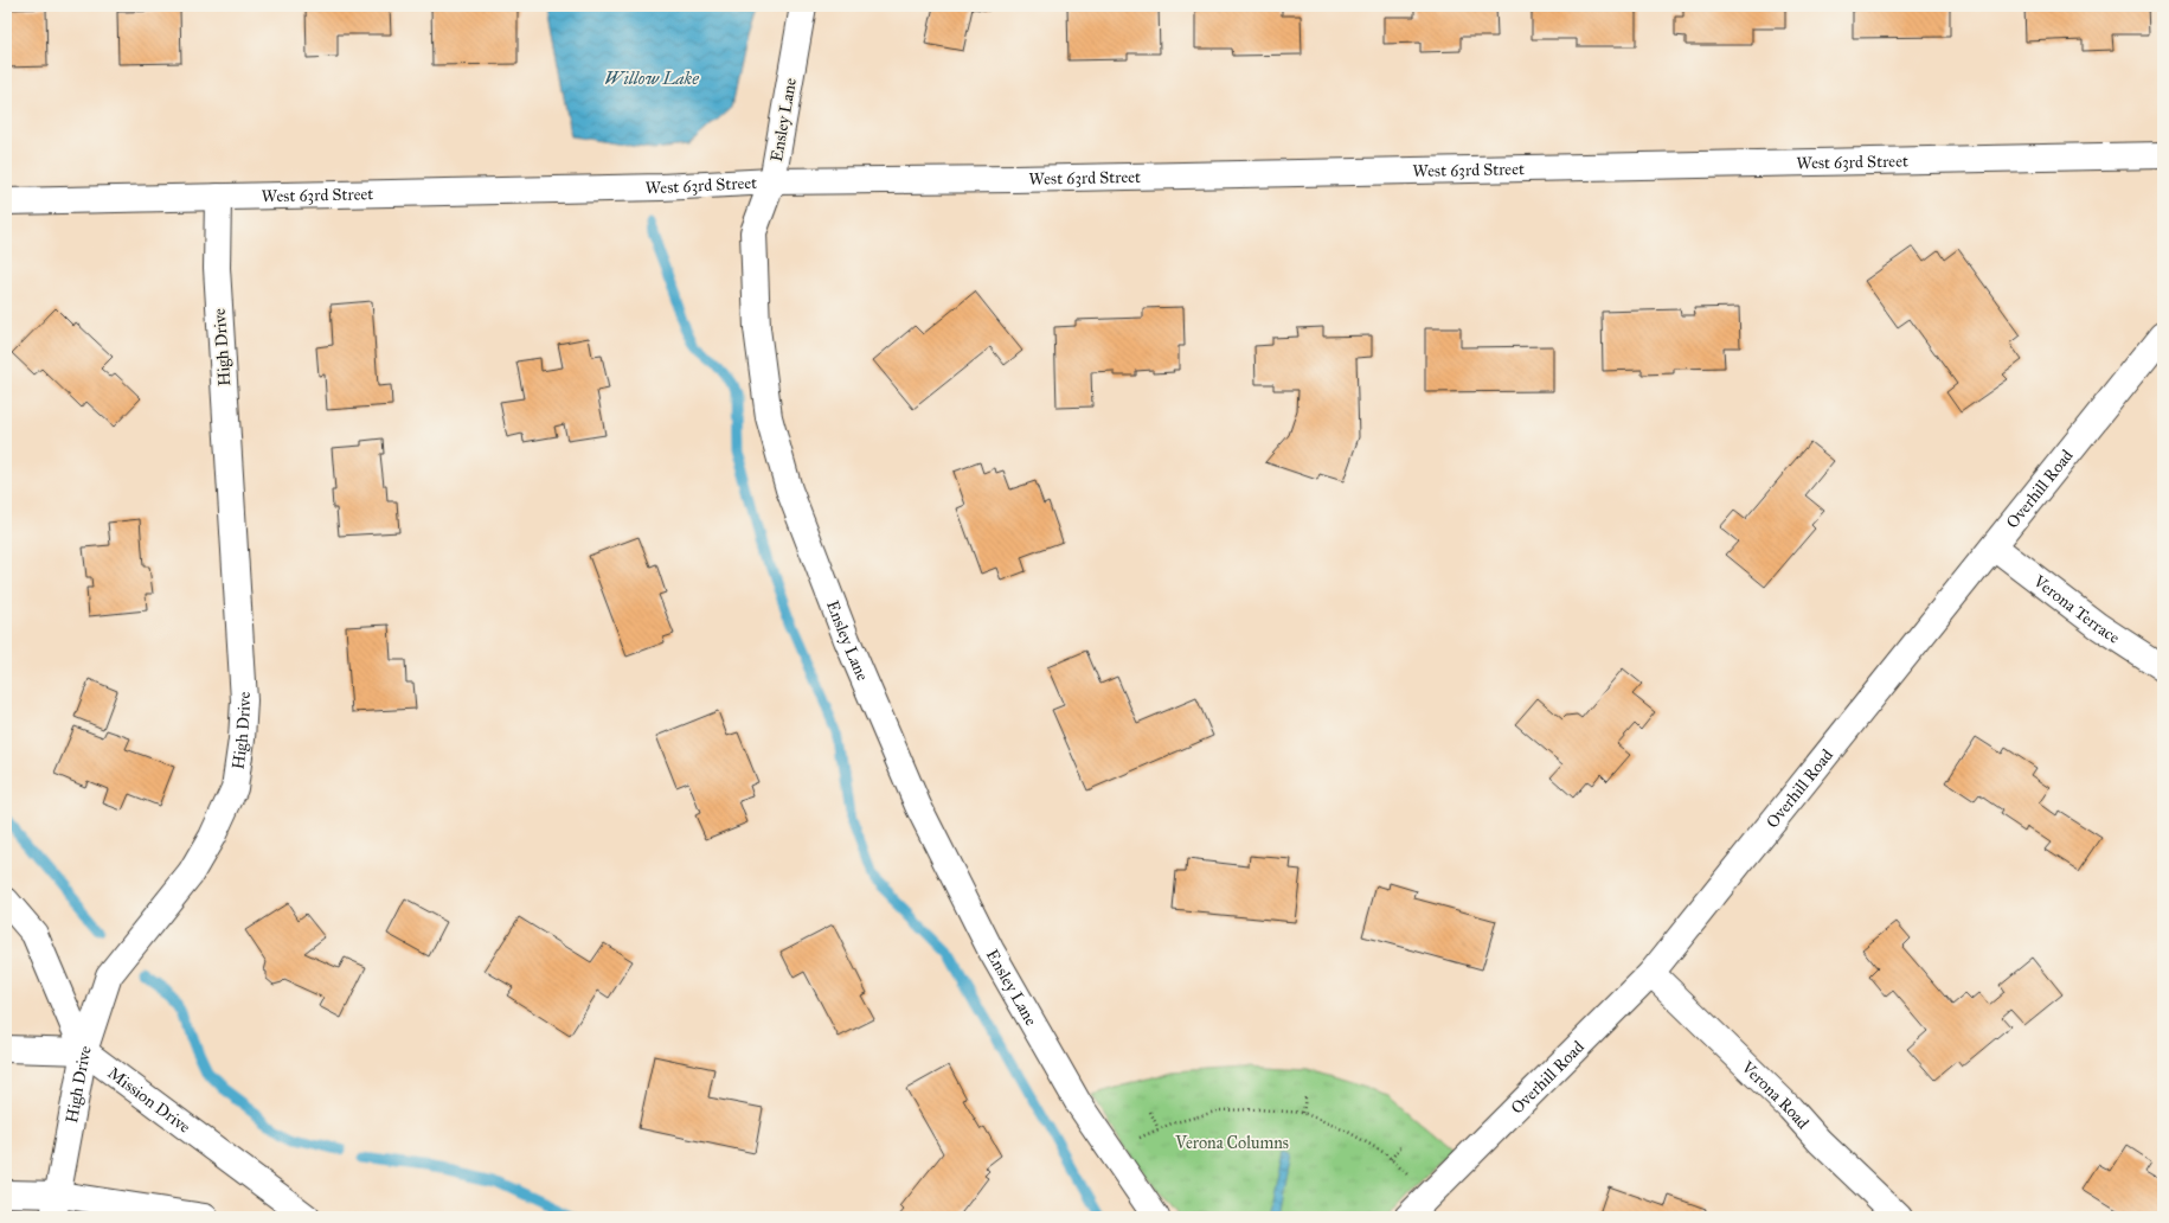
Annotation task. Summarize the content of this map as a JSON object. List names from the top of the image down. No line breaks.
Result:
{"streets":{"street":["Ensley Lane","West 63rd Street","High Drive","Overhill Road","Verona Terrace","Verona Road","Mission Drive"]},"crossings":[["Ensley Lane","West 63rd Street"],["West 63rd Street","High Drive"],["High Drive","Mission Drive"],["Overhill Road","Verona Terrace"],["Overhill Road","Verona Road"]],"water":["Willow Lake"],"parks":["Verona Columns"]}
